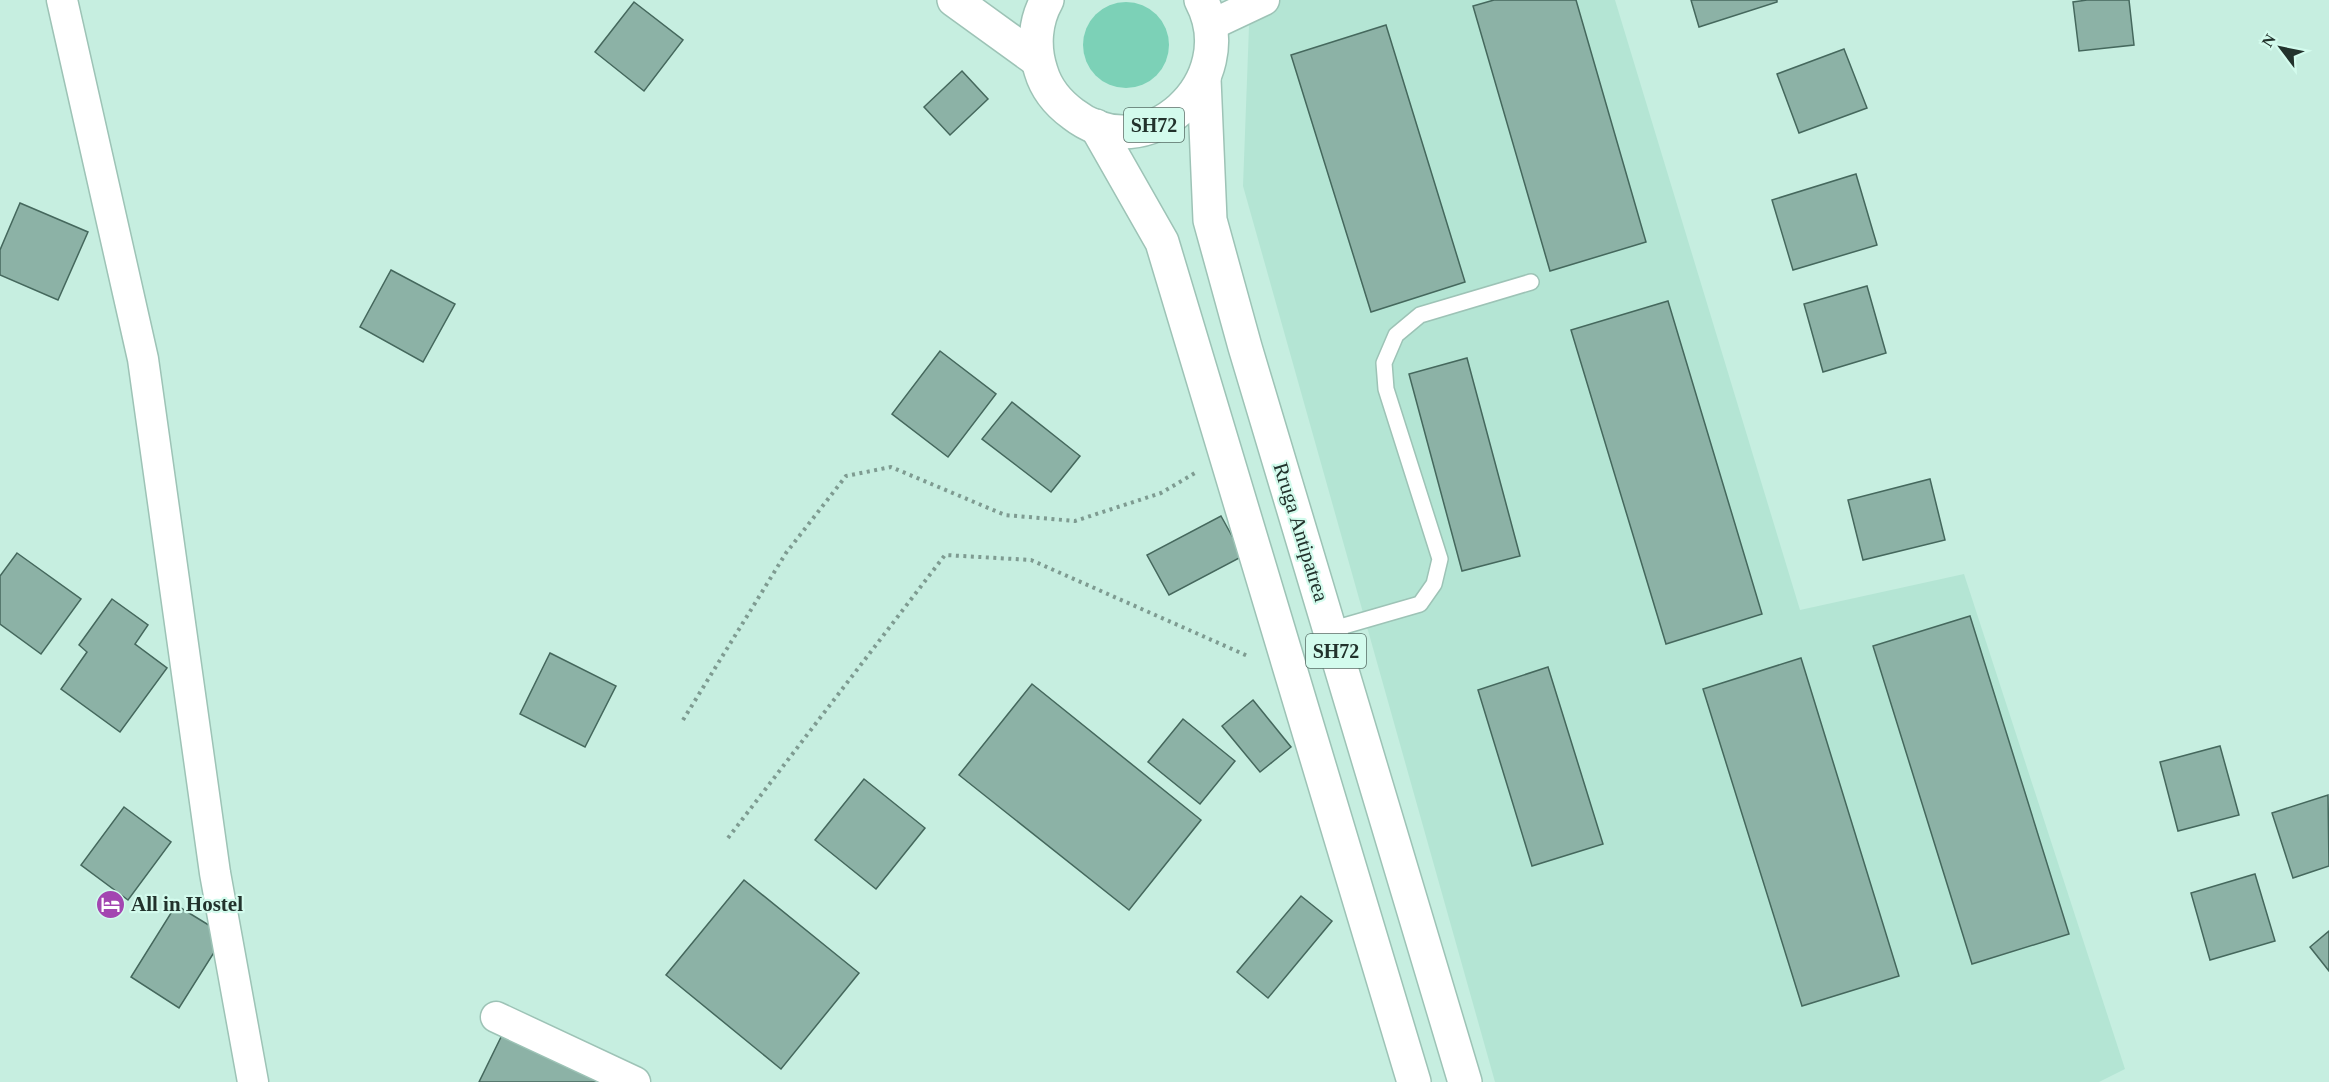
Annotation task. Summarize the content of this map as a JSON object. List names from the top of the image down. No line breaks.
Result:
{"streets":{"main road":["SH72","Rruga Antipatrea"]},"crossings":[["SH72","Rruga Antipatrea"]],"places":{"hotel":["All in Hostel"]},"north":"top left"}
